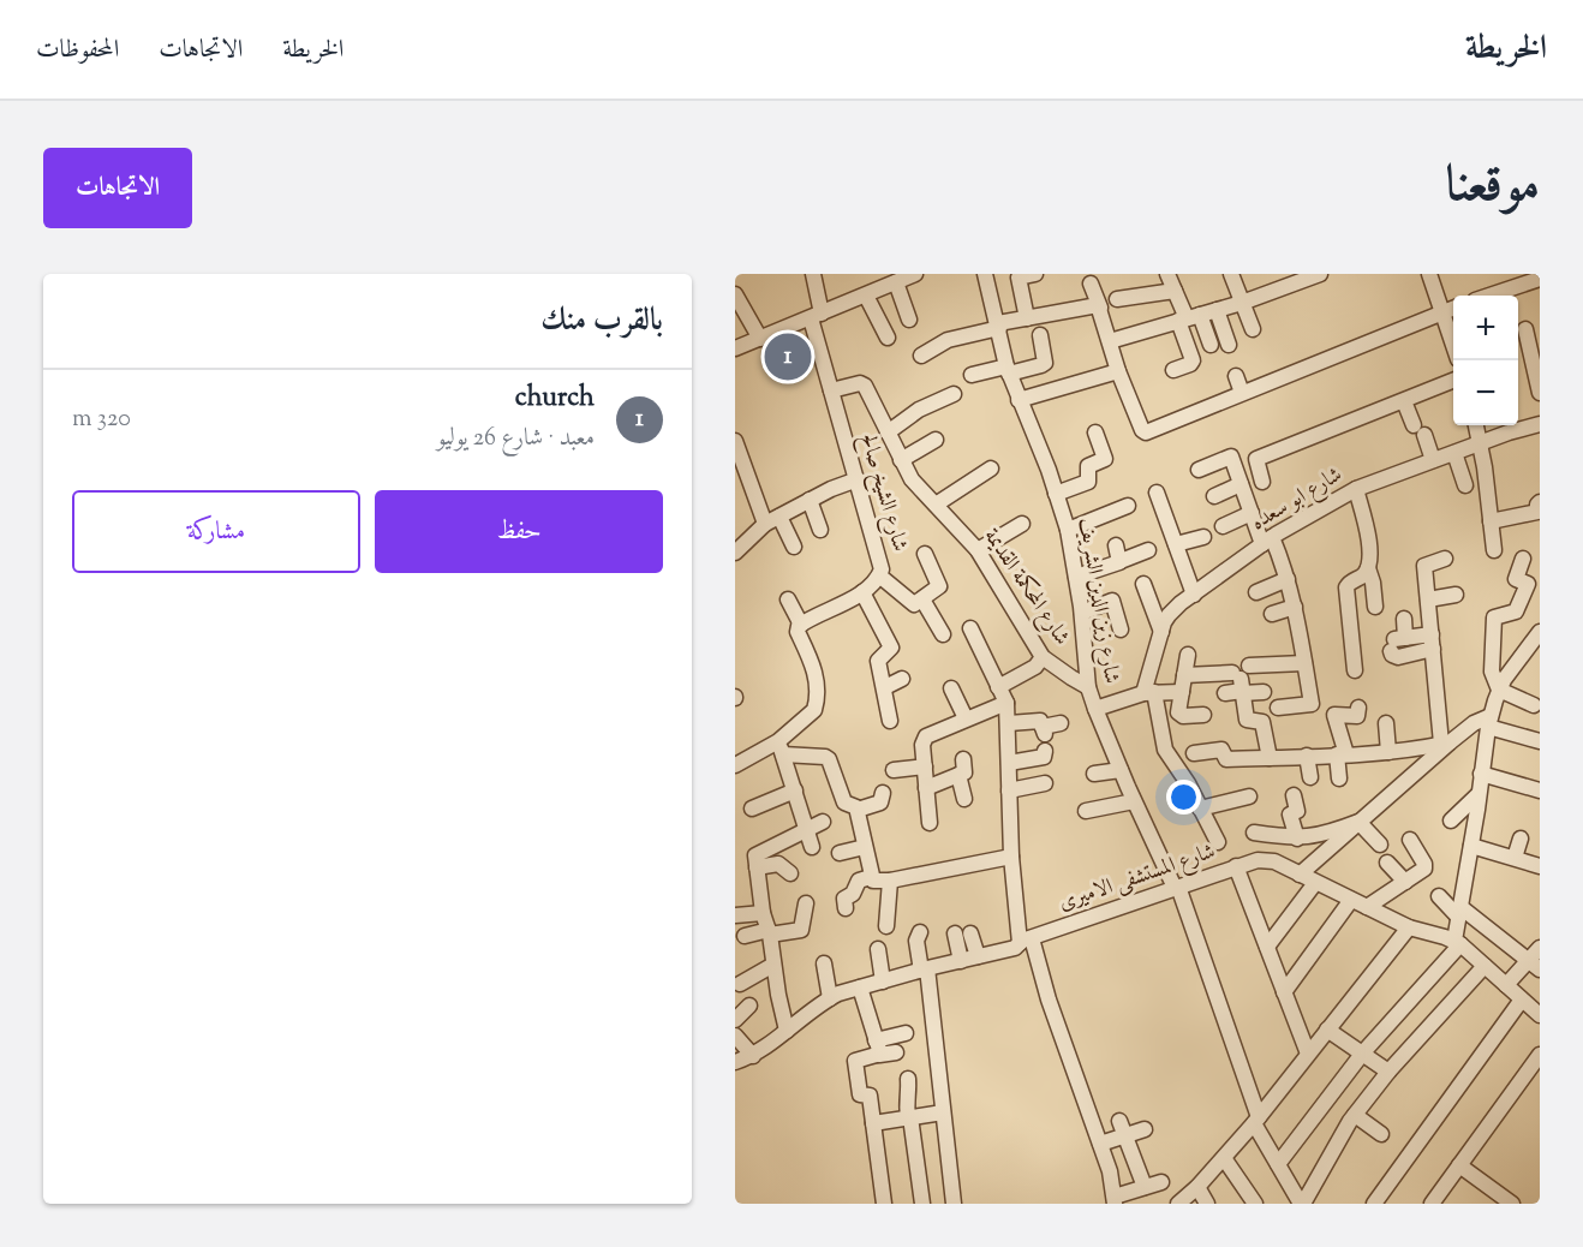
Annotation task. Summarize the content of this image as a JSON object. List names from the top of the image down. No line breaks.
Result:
{"streets":{"street":["شارع الشيخ صالح","شارع ابو سعده","شارع المحكمة القديمة","شارع زين الدين الشريف","شارع المستشفى الاميرى"]},"crossings":[["شارع الشيخ صالح","شارع المحكمة القديمة"],["شارع المحكمة القديمة","شارع زين الدين الشريف"],["شارع زين الدين الشريف","شارع المستشفى الاميرى"]],"page":{"header":"الخريطة","nav":["الخريطة","الاتجاهات","المحفوظات"],"title":"موقعنا","buttons":["الاتجاهات",["حفظ","مشاركة"]],"heading":"بالقرب منك","map_buttons":["+","−"],"pins":"1","list":[{"mark":"1","name":"church","note":"معبد · شارع 26 يوليو","value":"320 m"}]}}
